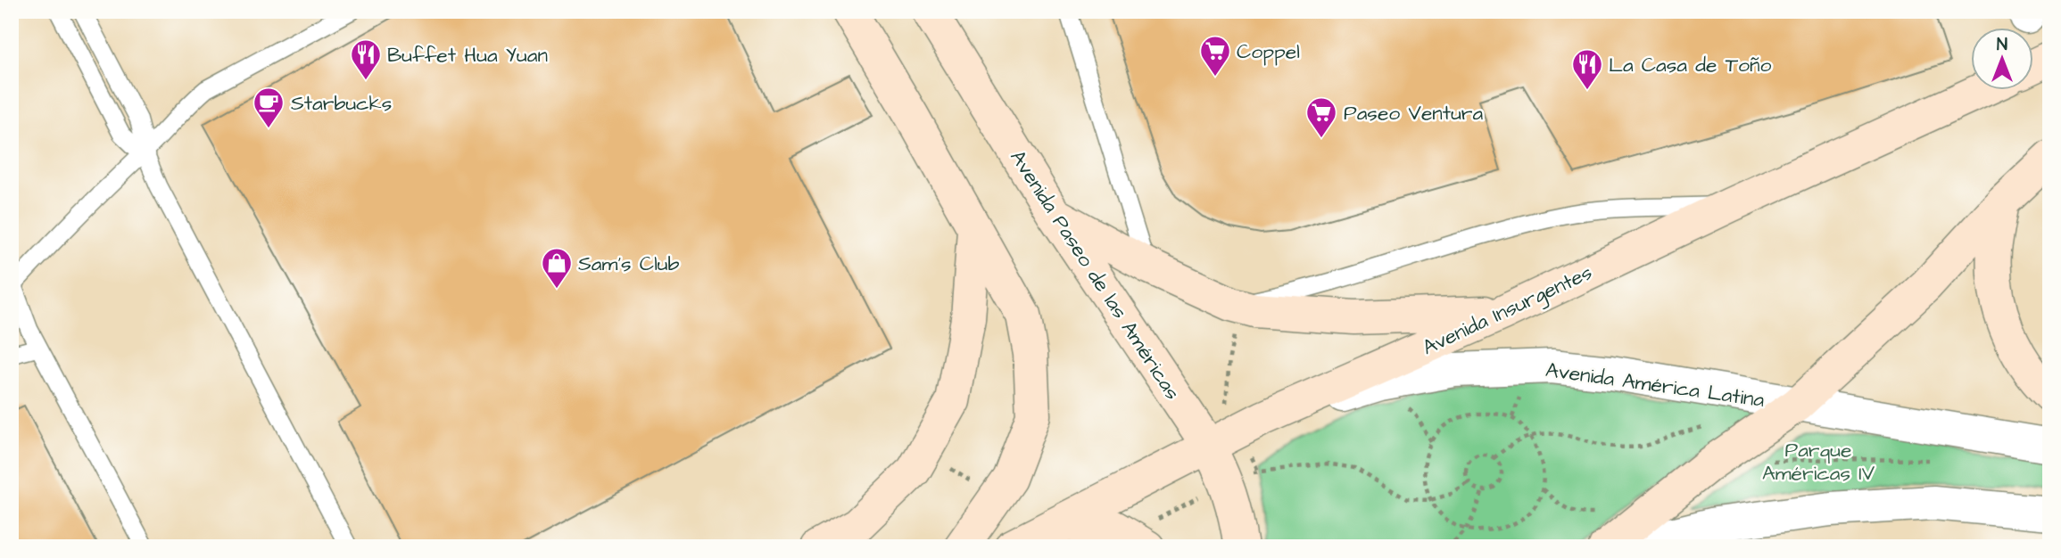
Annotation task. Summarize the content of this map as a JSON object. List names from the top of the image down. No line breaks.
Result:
{"streets":{"main road":["Avenida Paseo de las Américas","Avenida Insurgentes"],"street":["Avenida América Latina"]},"crossings":[["Avenida Paseo de las Américas","Avenida Insurgentes"],["Avenida Insurgentes","Avenida América Latina"]],"parks":["Parque Américas IV"],"places":{"supermarket":["Coppel","Paseo Ventura"],"restaurant":["Buffet Hua Yuan","La Casa de Toño"],"cafe":["Starbucks"],"shop":["Sam's Club"]},"north":"top"}
